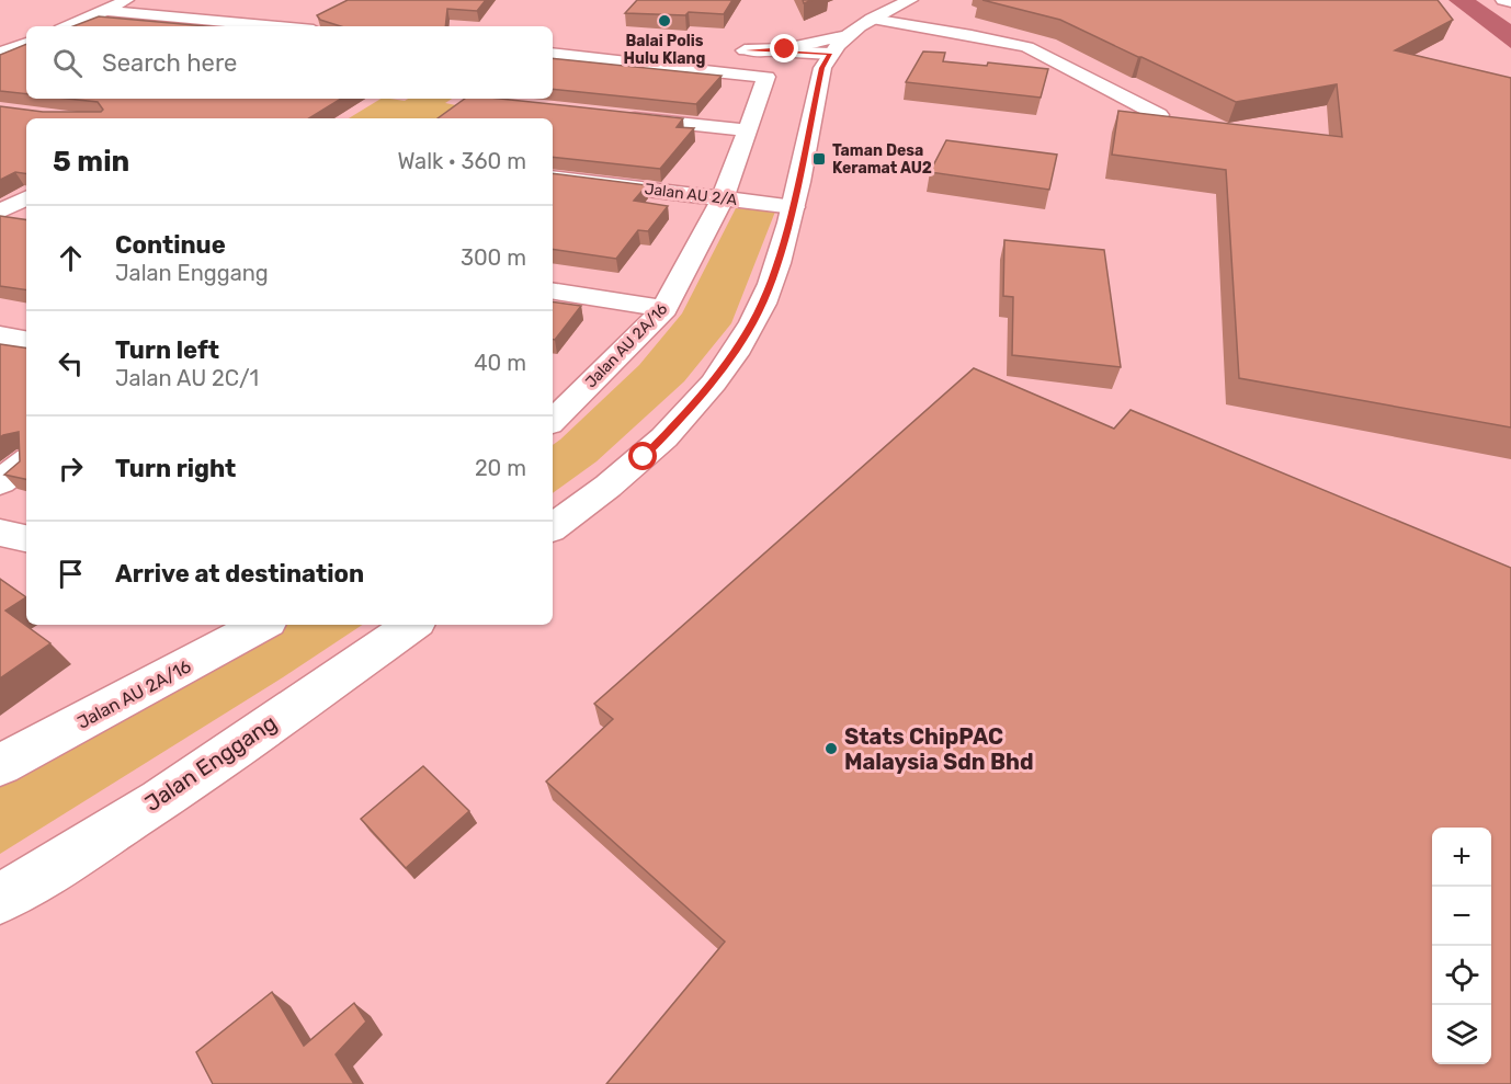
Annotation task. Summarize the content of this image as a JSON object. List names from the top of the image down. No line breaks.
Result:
{"streets":{"main road":["Jalan AU 2/A","Jalan AU 2A/16","Jalan Enggang"]},"crossings":[["Jalan AU 2/A","Jalan AU 2A/16"]],"places":{"other":["Balai Polis Hulu Klang","Stats ChipPAC Malaysia Sdn Bhd"],"transit":["Taman Desa Keramat AU2"]},"page":{"search":"Search here","heading":["5 min","Walk · 360 m"],"list":[["Continue","Jalan Enggang","300 m"],["Turn left","Jalan AU 2C/1","40 m"],["Turn right","20 m"],"Arrive at destination"],"map_buttons":["+","−"]}}
